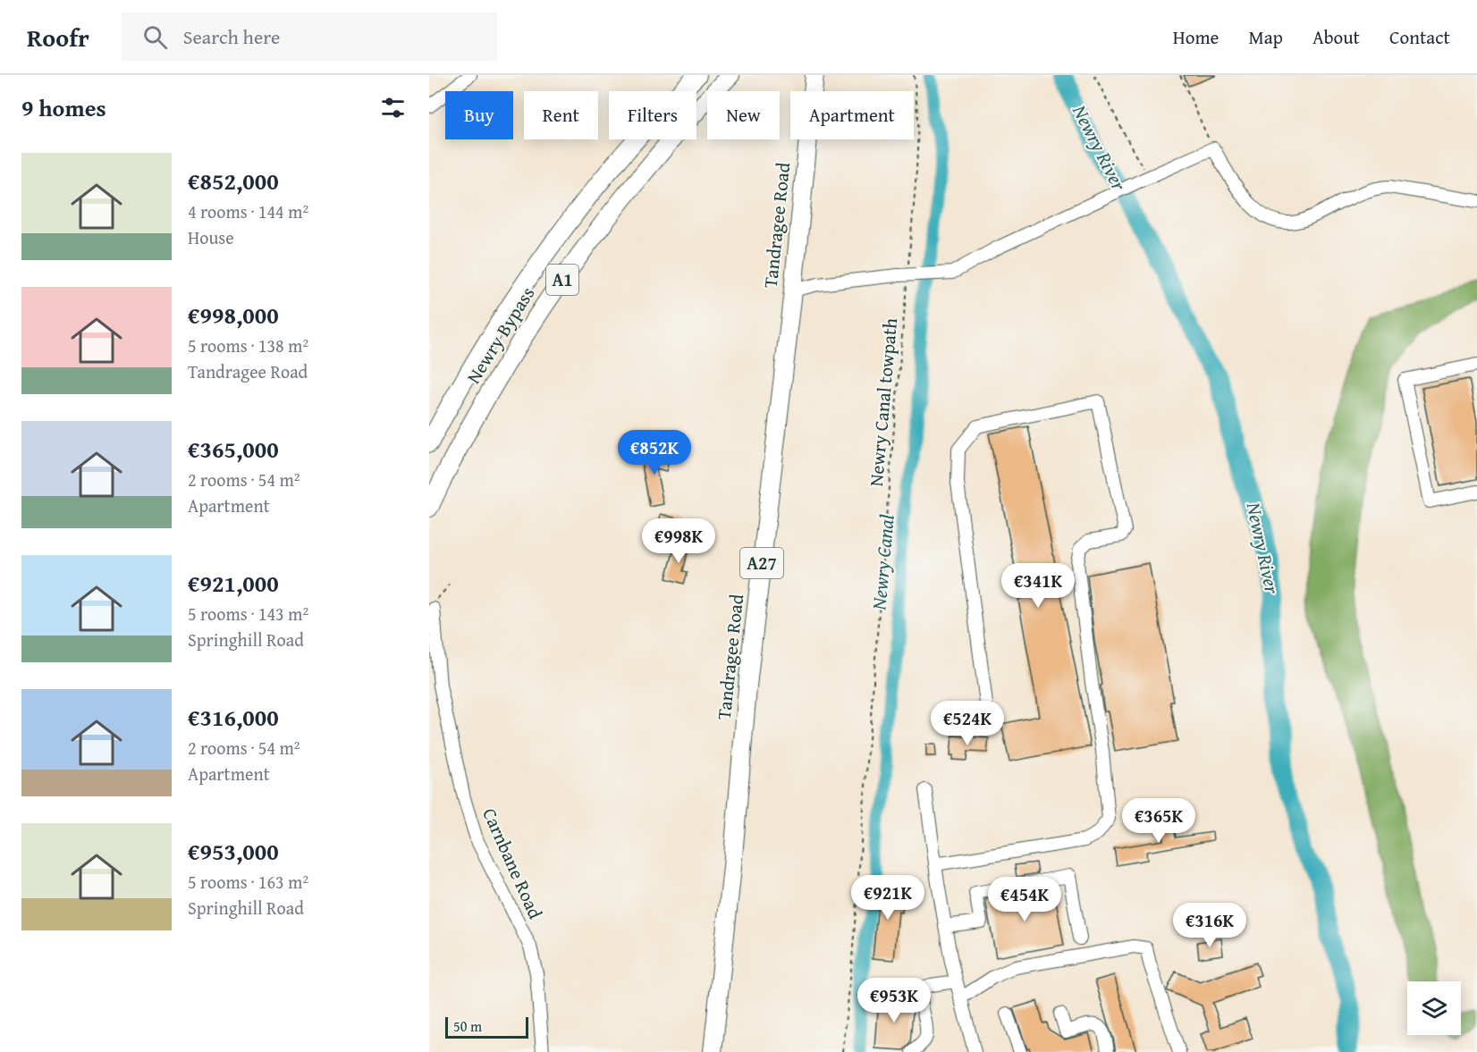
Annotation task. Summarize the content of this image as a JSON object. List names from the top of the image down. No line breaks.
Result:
{"streets":{"highway":["Tandragee Road","A1","Newry Bypass","A27"],"street":["Carnbane Road"],"path":["Newry Canal towpath"]},"water":["Newry River","Newry Canal"],"scale_bar":"50 m","page":{"header":"Roofr","search":"Search here","nav":["Home","Map","About","Contact"],"heading":"9 homes","chip":["Buy","Rent","Filters","New","Apartment"],"list":[{"name":"€852,000","note":"4 rooms · 144 m² · House"},{"name":"€998,000","note":"5 rooms · 138 m² · Tandragee Road"},{"name":"€365,000","note":"2 rooms · 54 m² · Apartment"},{"name":"€921,000","note":"5 rooms · 143 m² · Springhill Road"},{"name":"€316,000","note":"2 rooms · 54 m² · Apartment"},{"name":"€953,000","note":"5 rooms · 163 m² · Springhill Road"}],"price":["€852K","€998K","€341K","€524K","€365K","€921K","€454K","€316K","€953K"],"scale":"50 m"}}
